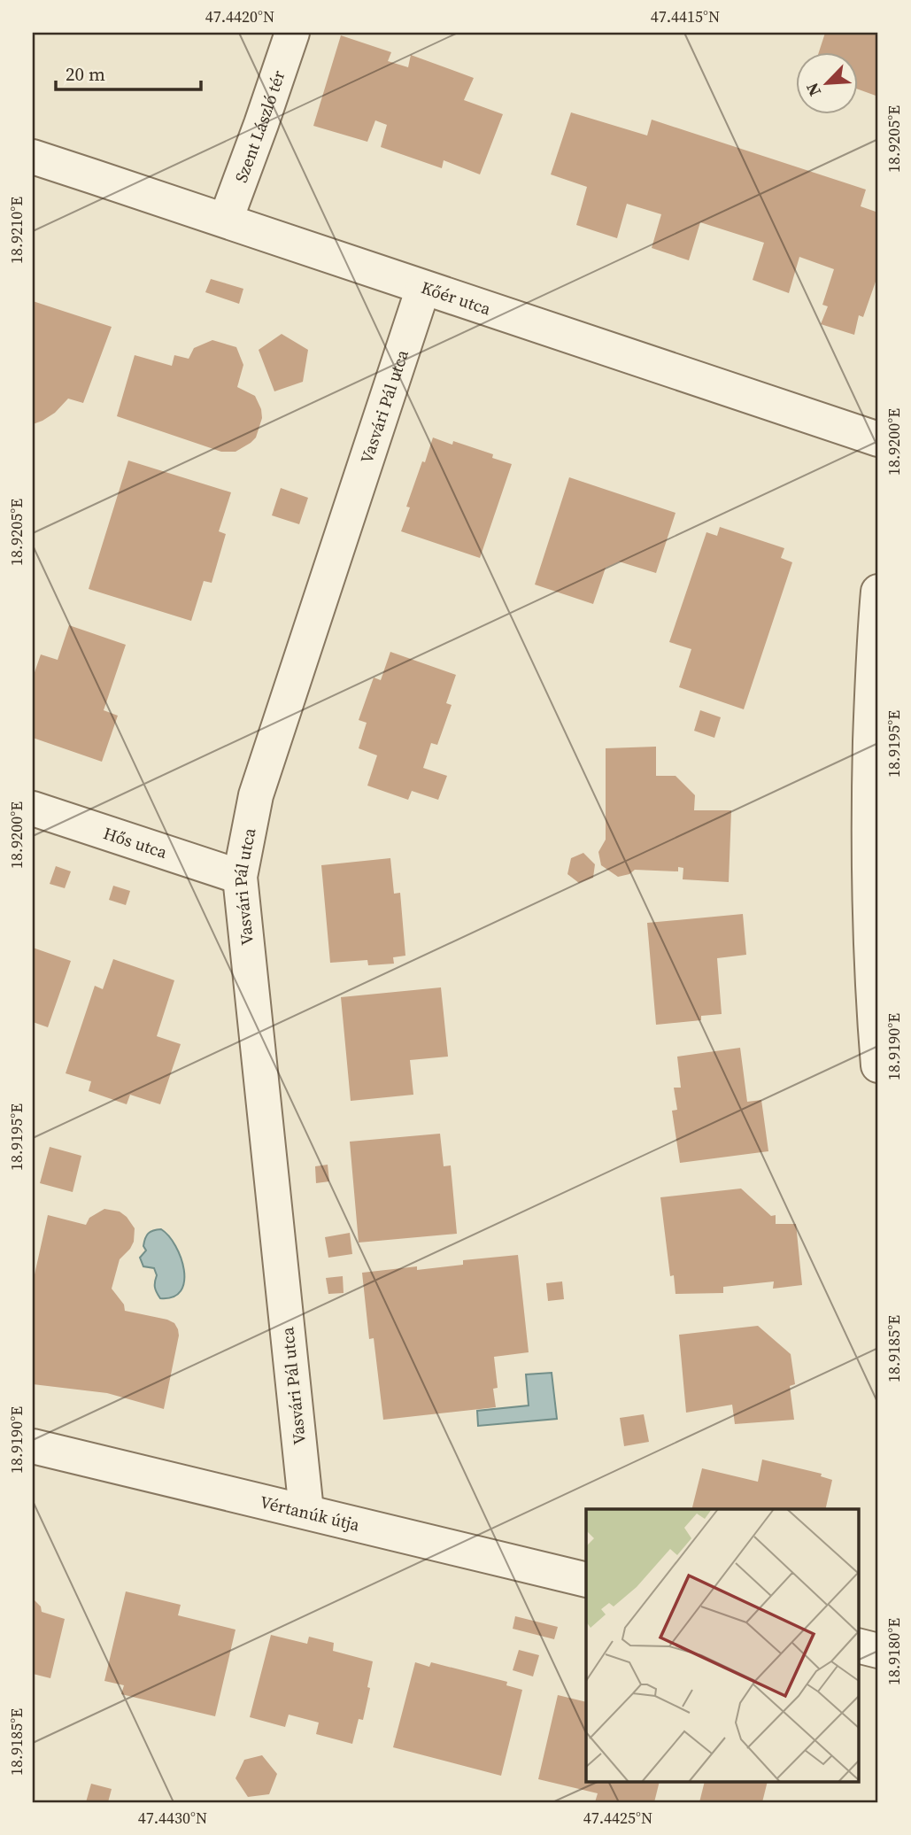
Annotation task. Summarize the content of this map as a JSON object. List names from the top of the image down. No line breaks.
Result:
{"streets":{"street":["Szent László tér","Kőér utca","Vasvári Pál utca","Hős utca","Vértanúk útja"]},"crossings":[["Szent László tér","Kőér utca"],["Kőér utca","Vasvári Pál utca"],["Vasvári Pál utca","Hős utca"],["Vasvári Pál utca","Vértanúk útja"]],"scale_bar":"20 m","north":"bottom left","coordinates":["47.4420°N","47.4415°N","18.9205°E","18.9210°E","18.9200°E","18.9195°E","18.9190°E","18.9185°E","18.9180°E","47.4430°N","47.4425°N"]}
